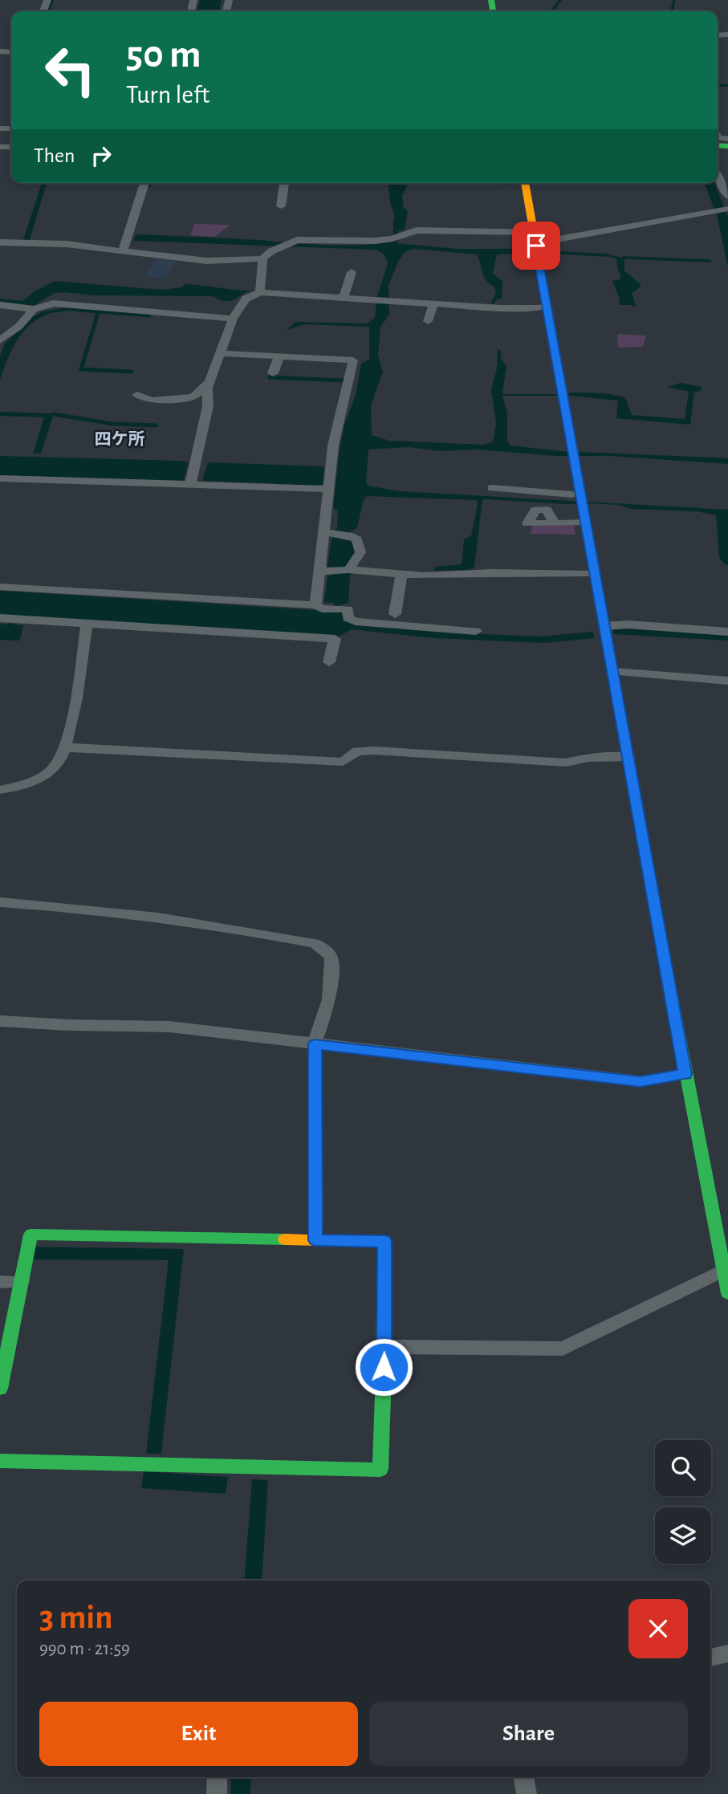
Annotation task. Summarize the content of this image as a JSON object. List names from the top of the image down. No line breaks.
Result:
{"districts":["四ケ所"],"page":{"turn":["50 m","Turn left"],"then":"Then","heading":["3 min","990 m · 21:59"],"buttons":["Exit","Share"]}}
